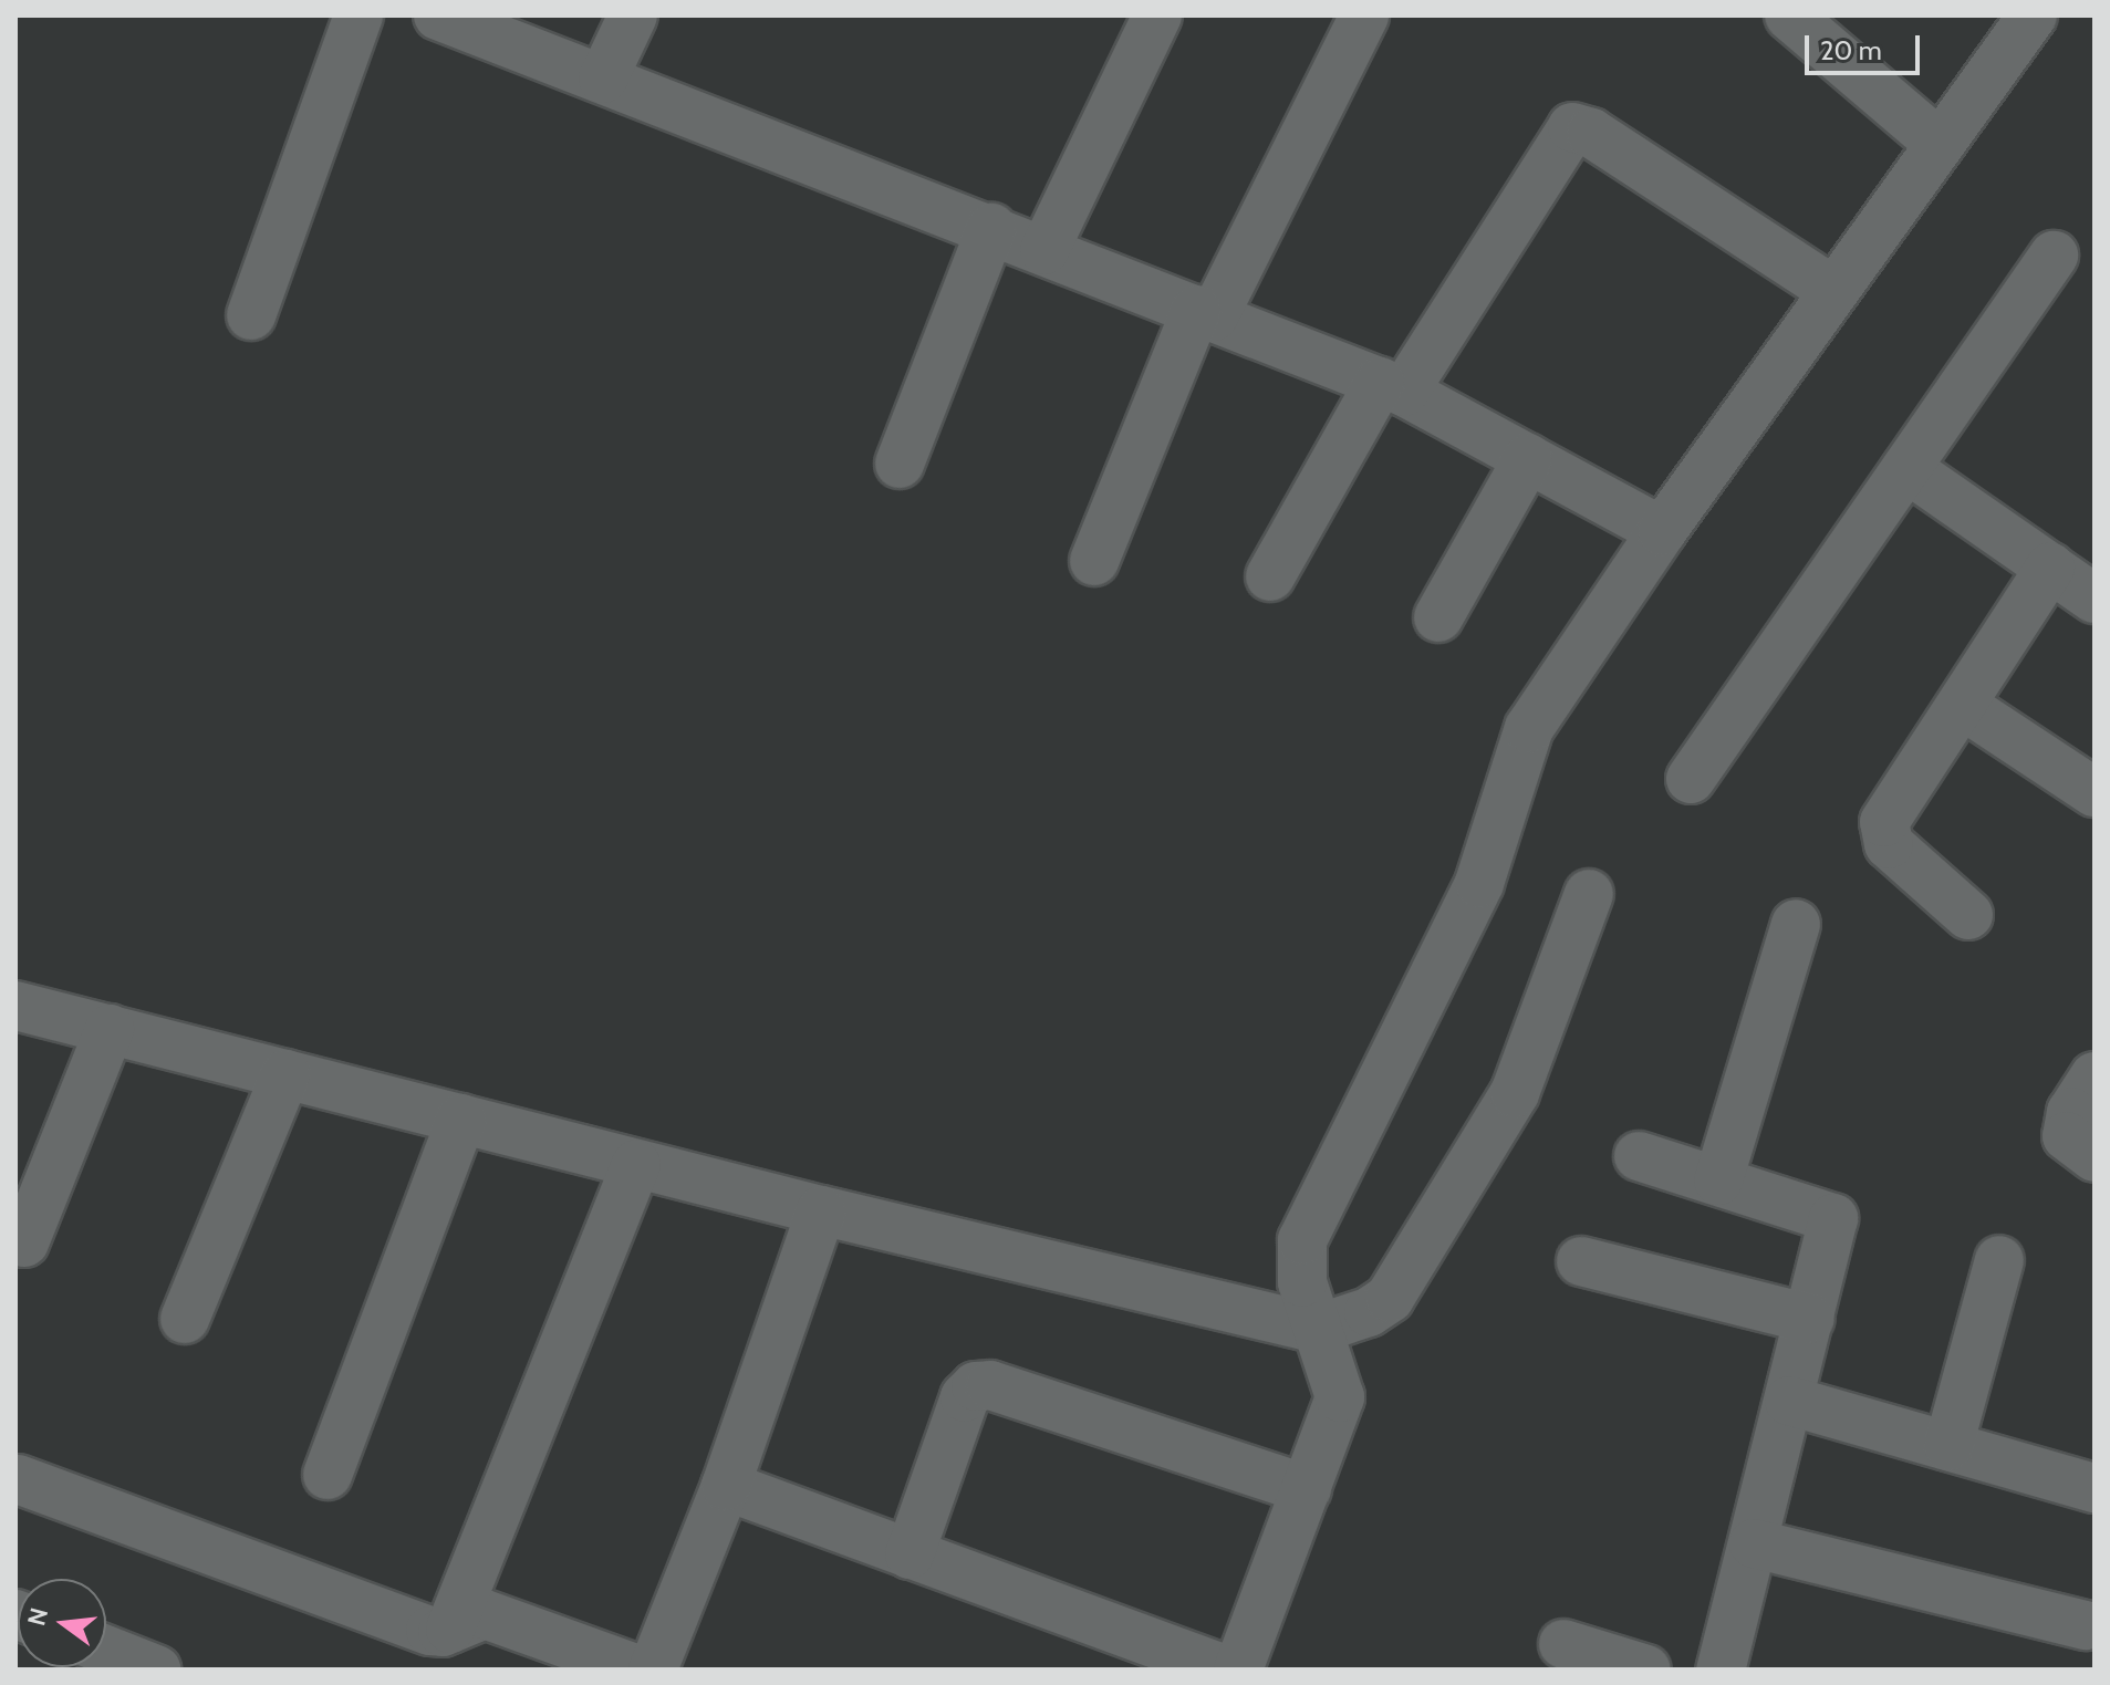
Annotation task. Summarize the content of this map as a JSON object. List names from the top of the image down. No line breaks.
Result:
{"scale_bar":"20 m","north":"left"}
